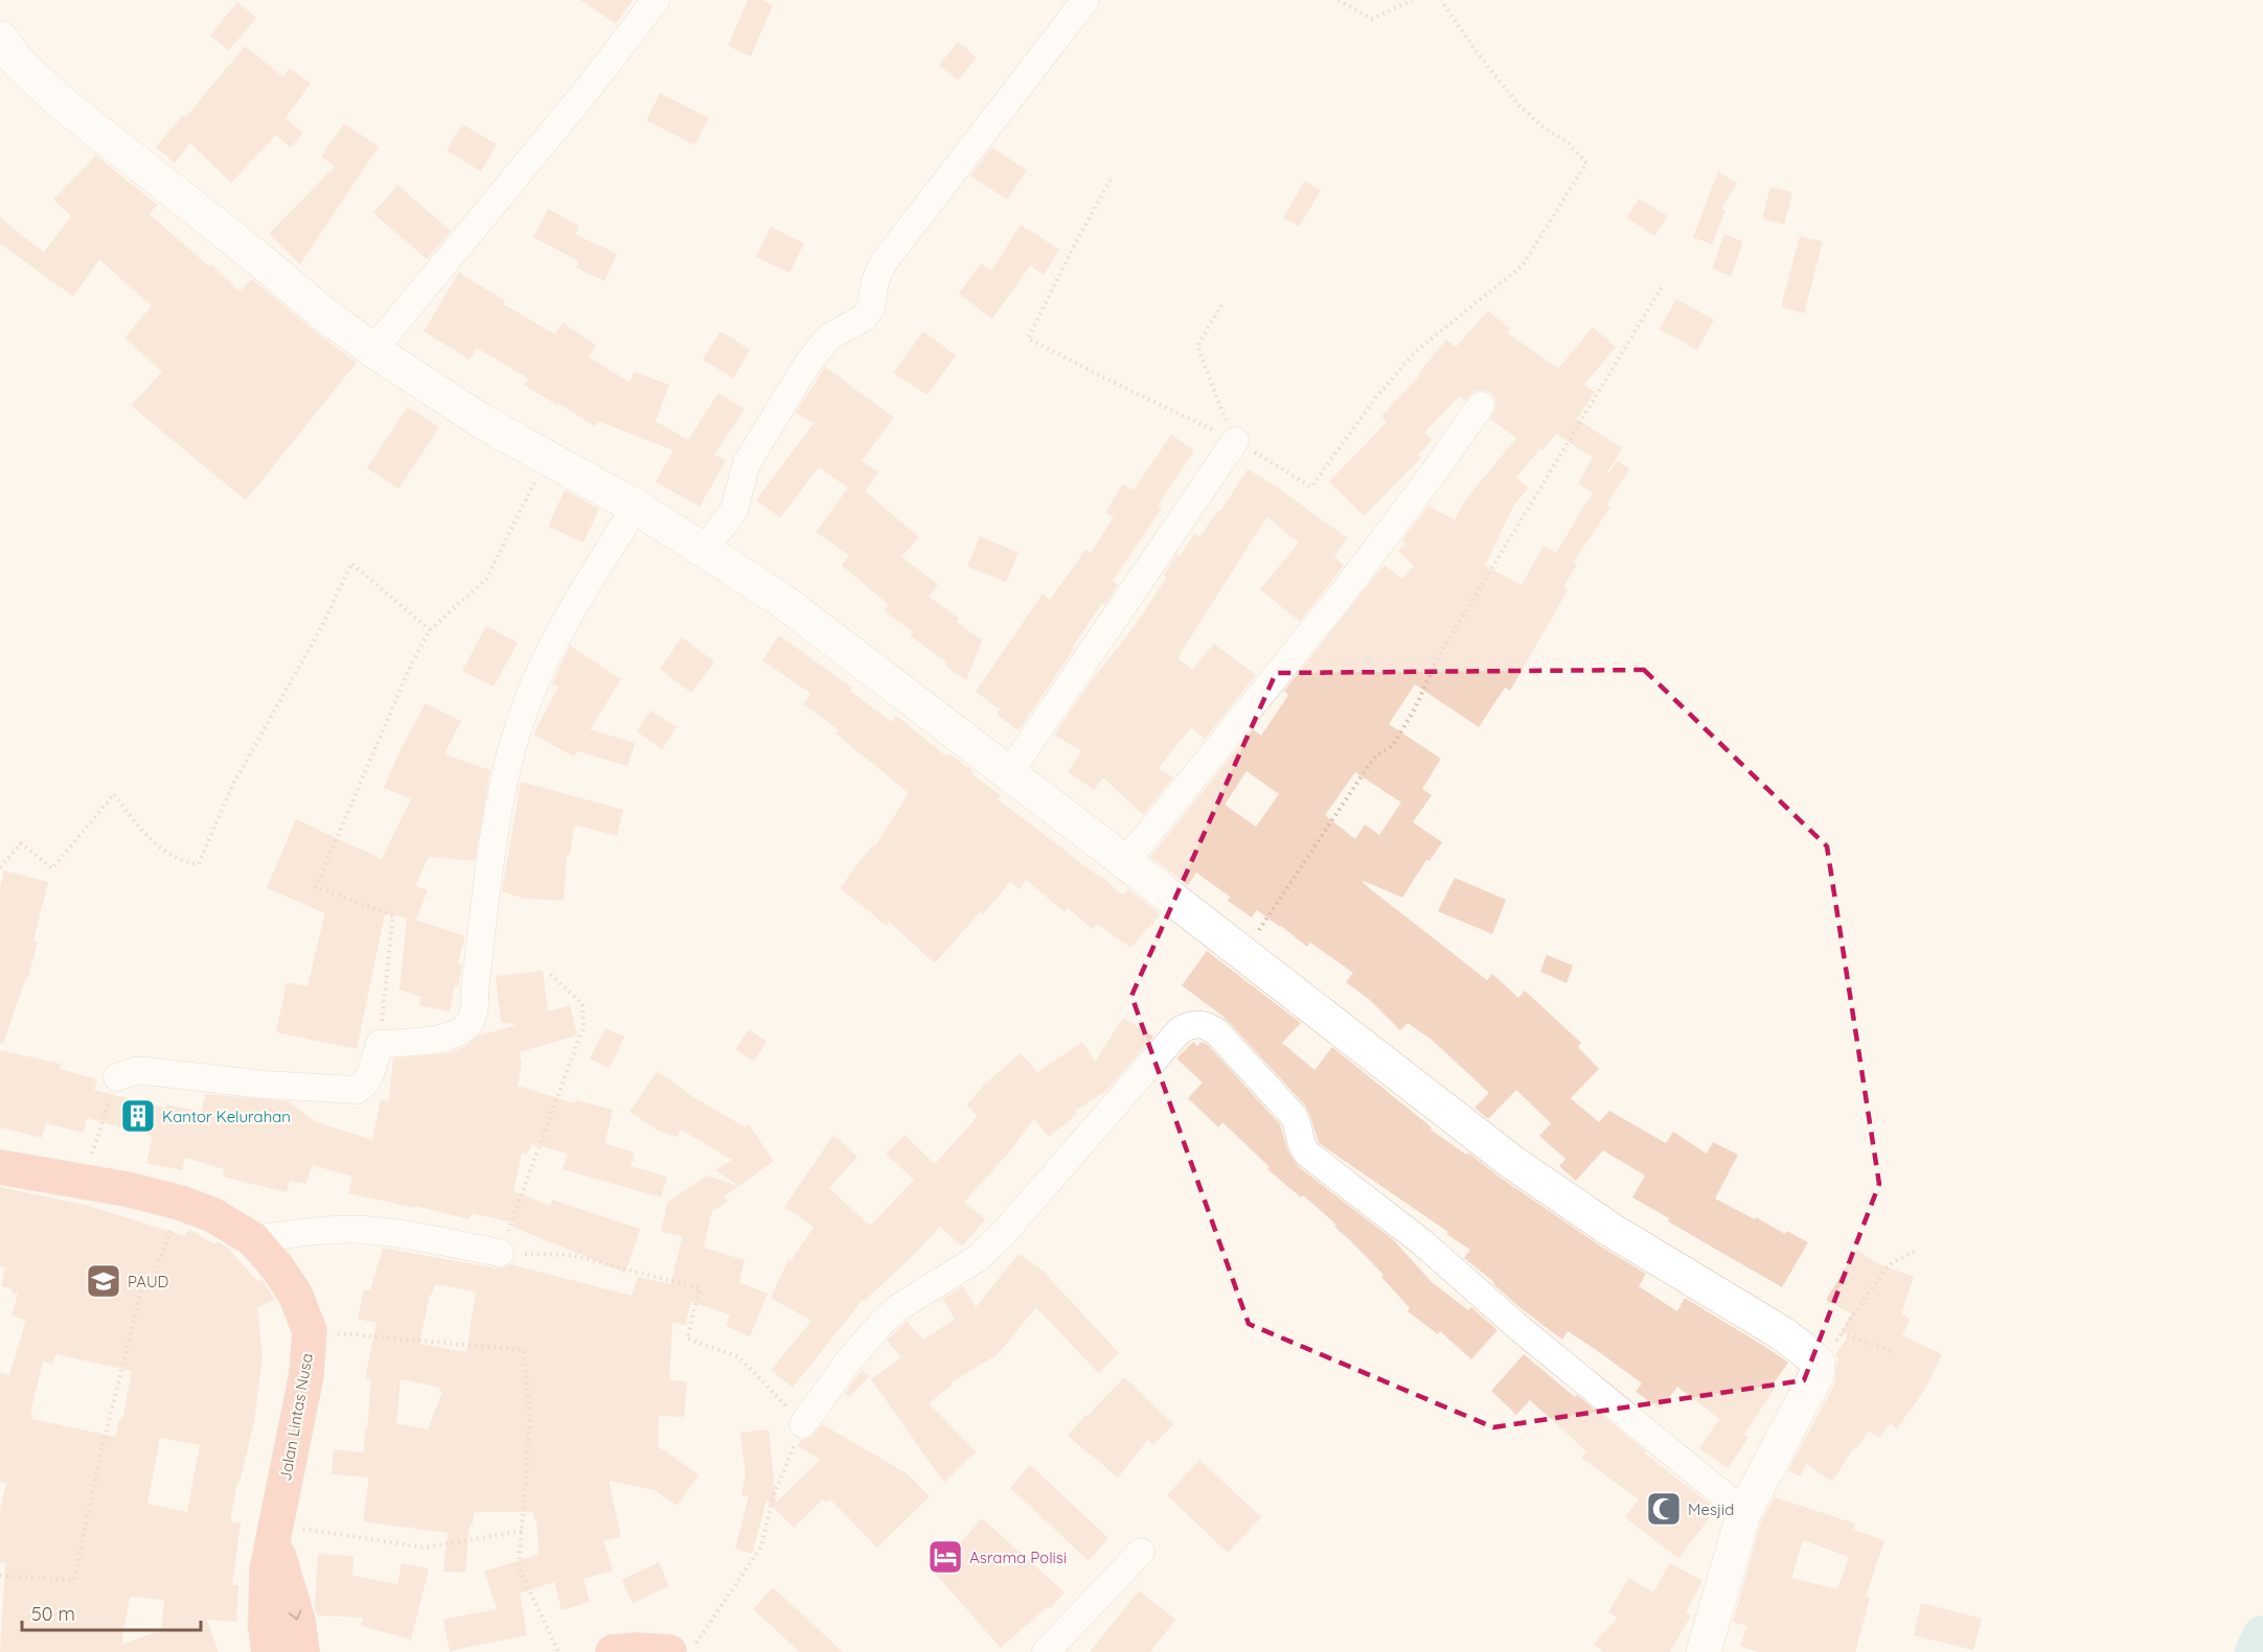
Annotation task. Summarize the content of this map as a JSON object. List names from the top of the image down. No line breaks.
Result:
{"streets":{"highway":["Jalan Lintas Nusa"]},"places":{"building":["Kantor Kelurahan"],"school or university":["PAUD"],"mosque":["Mesjid"],"hotel":["Asrama Polisi"]},"scale_bar":"50 m"}
